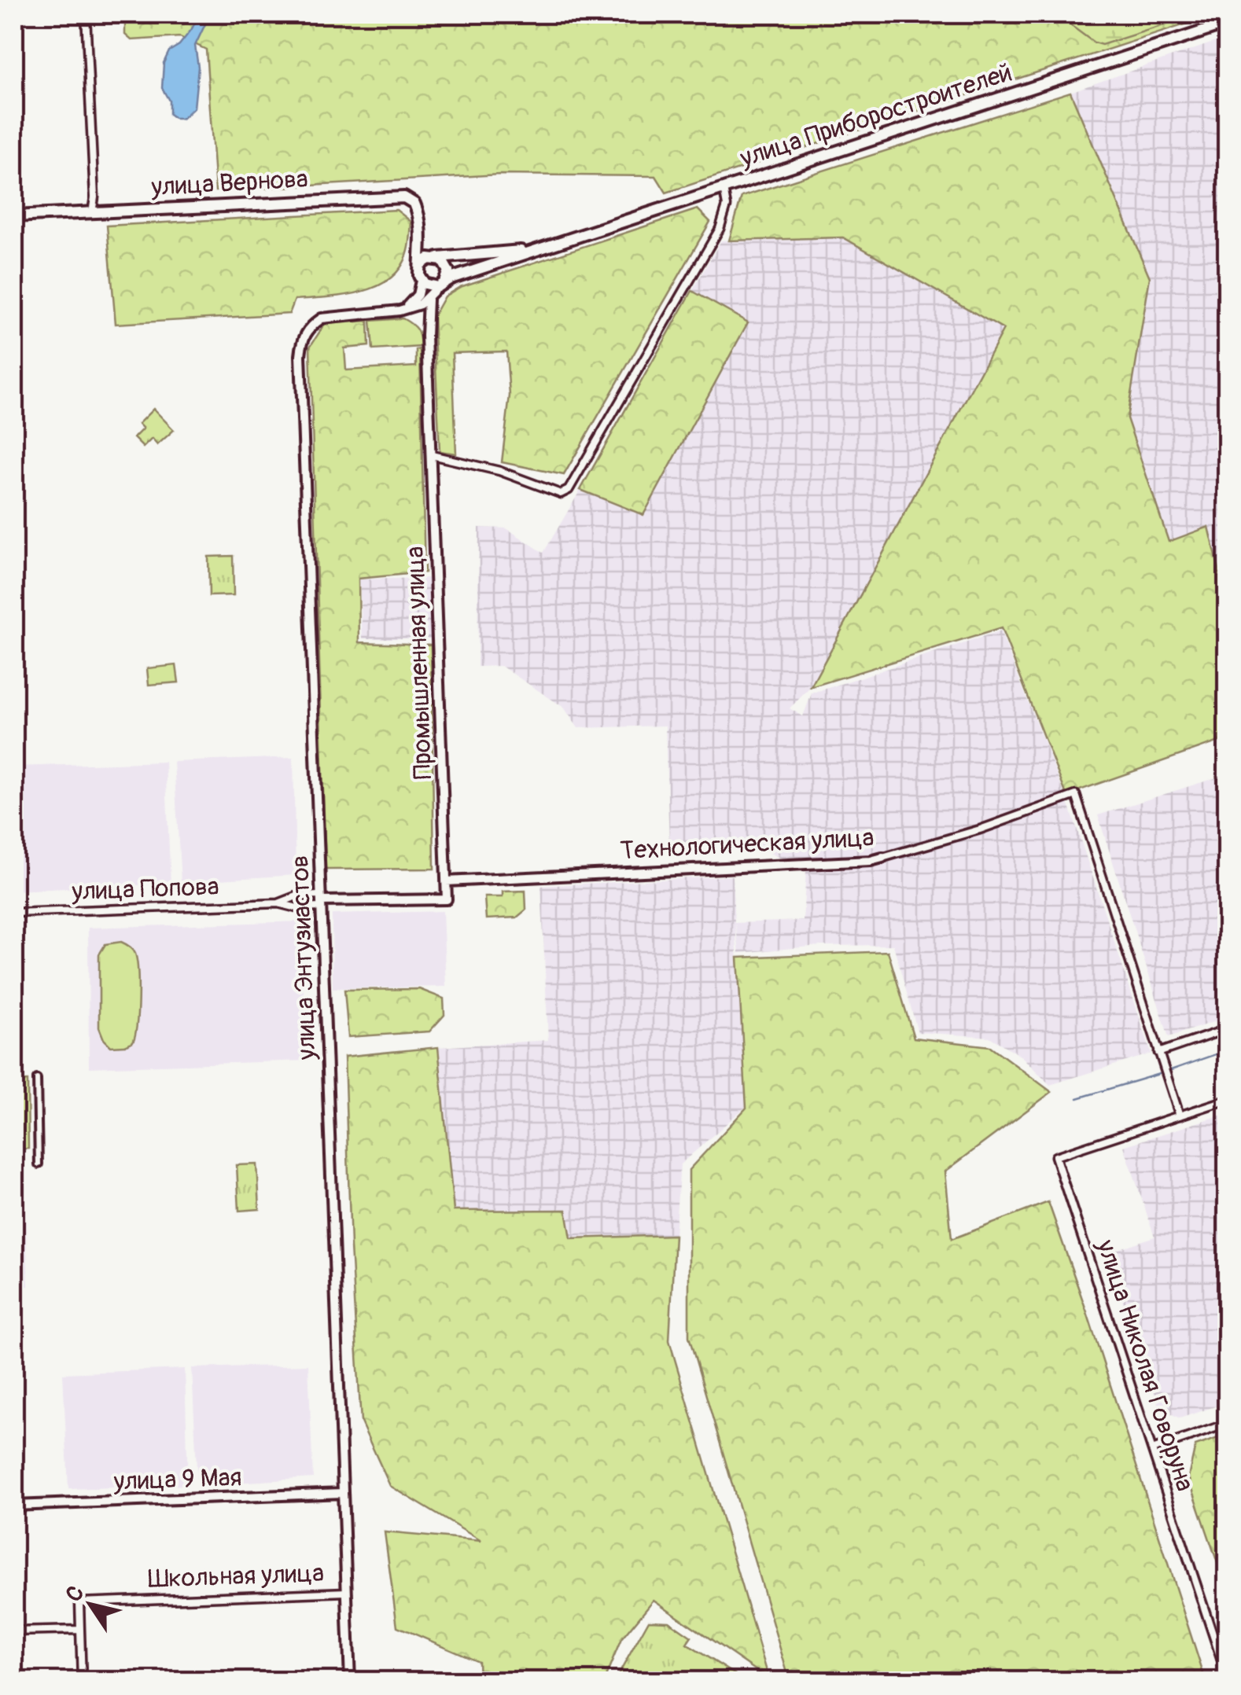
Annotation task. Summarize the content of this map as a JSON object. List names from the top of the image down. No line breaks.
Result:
{"streets":{"main road":["улица Приборостроителей","улица Вернова"],"street":["Промышленная улица","Технологическая улица","улица Попова","улица Энтузиастов","улица Николая Говоруна","улица 9 Мая","Школьная улица"]},"crossings":[["улица Приборостроителей","улица Вернова"],["Промышленная улица","Технологическая улица"],["Промышленная улица","улица Энтузиастов"],["улица Попова","улица Энтузиастов"],["улица Энтузиастов","улица 9 Мая"],["улица Энтузиастов","Школьная улица"]],"north":"top left"}
